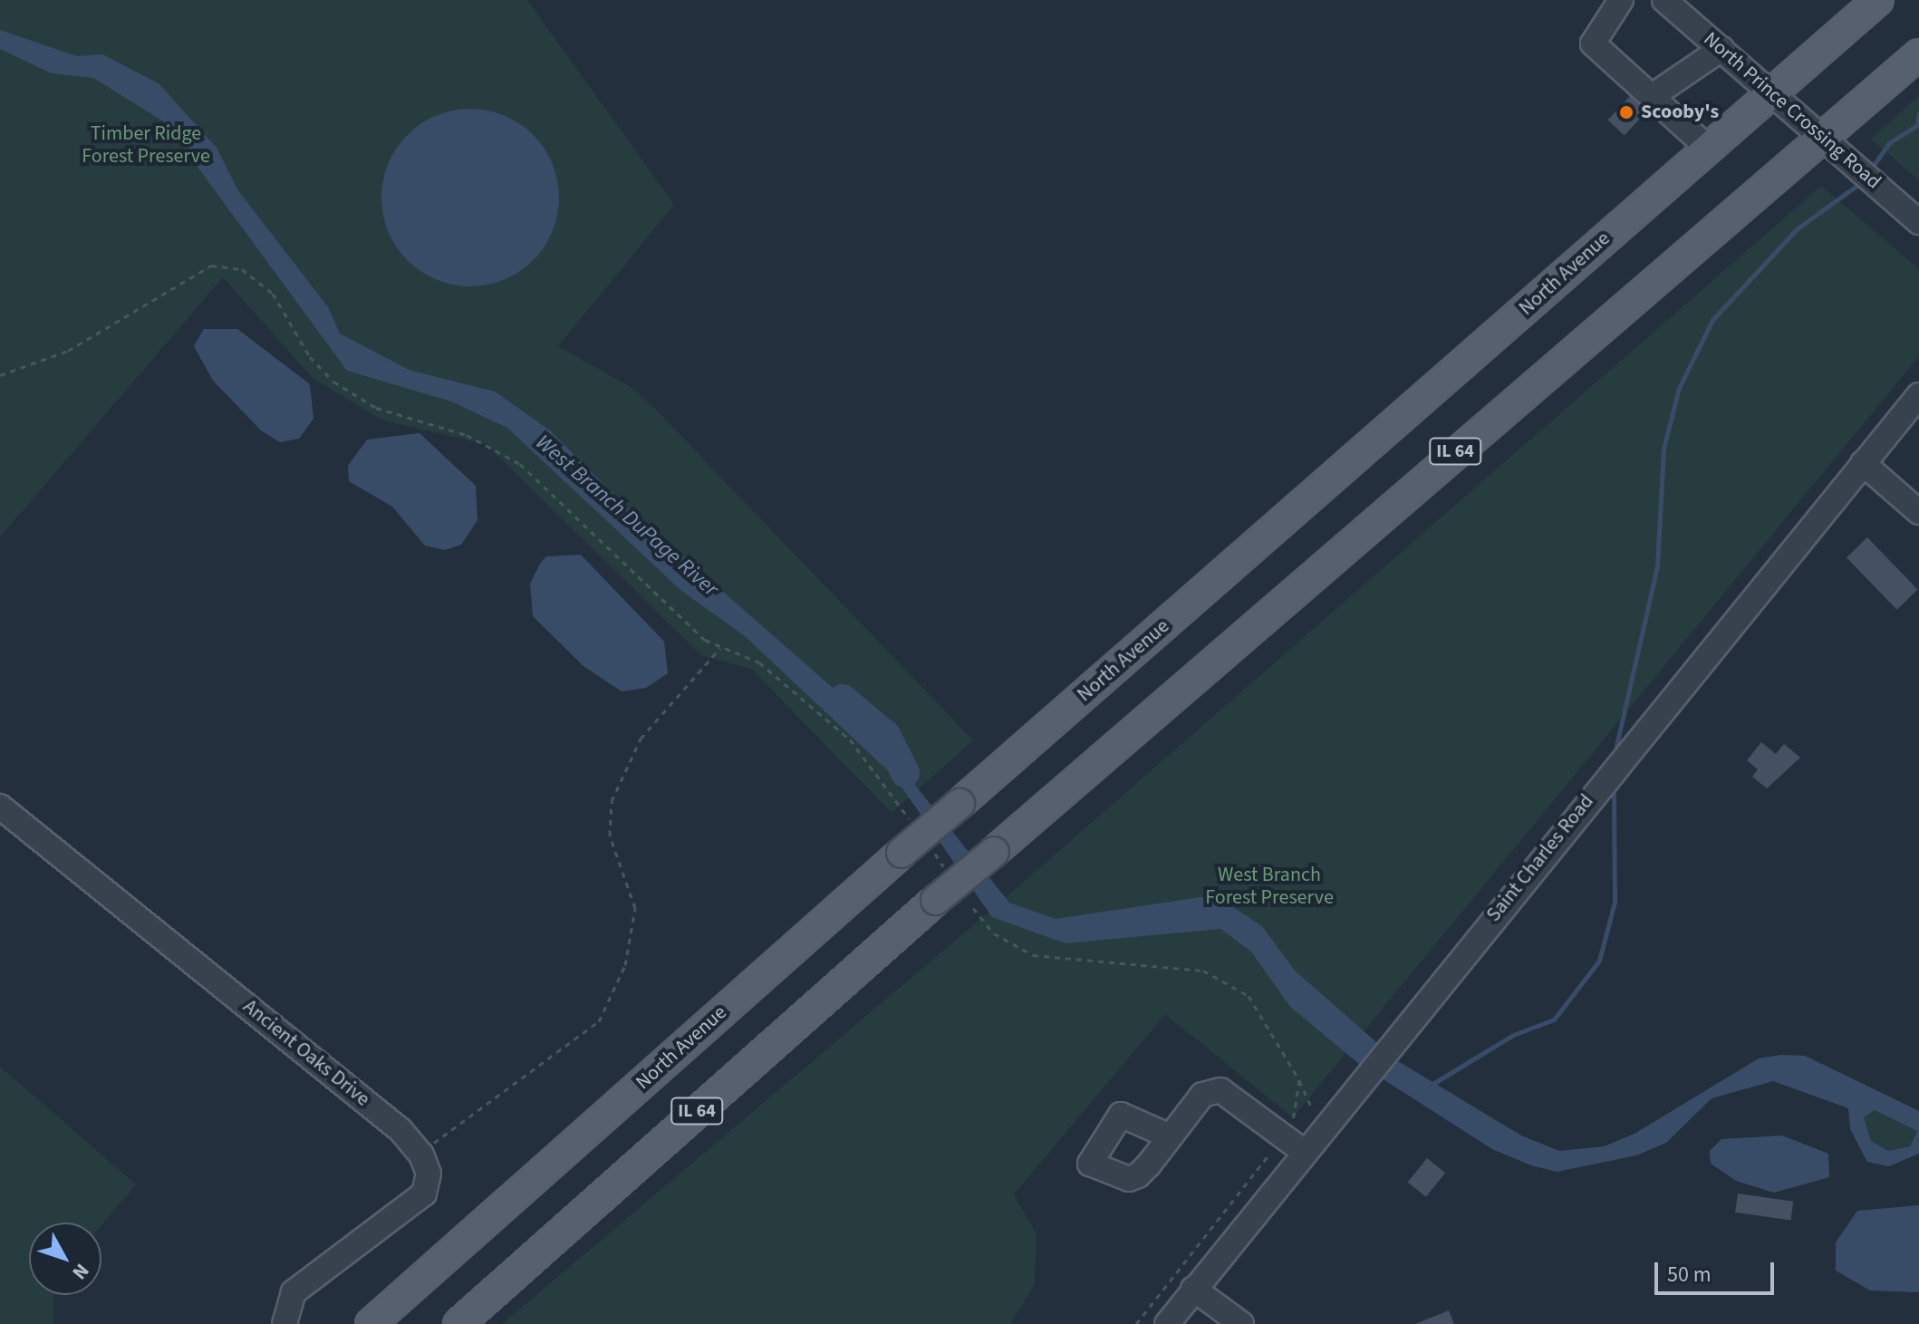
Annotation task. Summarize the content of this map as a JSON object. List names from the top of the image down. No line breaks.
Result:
{"streets":{"main road":["North Avenue","IL 64"],"street":["North Prince Crossing Road","Saint Charles Road","Ancient Oaks Drive"]},"crossings":[["North Prince Crossing Road","North Avenue"],["North Prince Crossing Road","IL 64"]],"water":["West Branch DuPage River"],"parks":["Timber Ridge Forest Preserve","West Branch Forest Preserve"],"places":["Scooby's"],"scale_bar":"50 m","north":"bottom right"}
